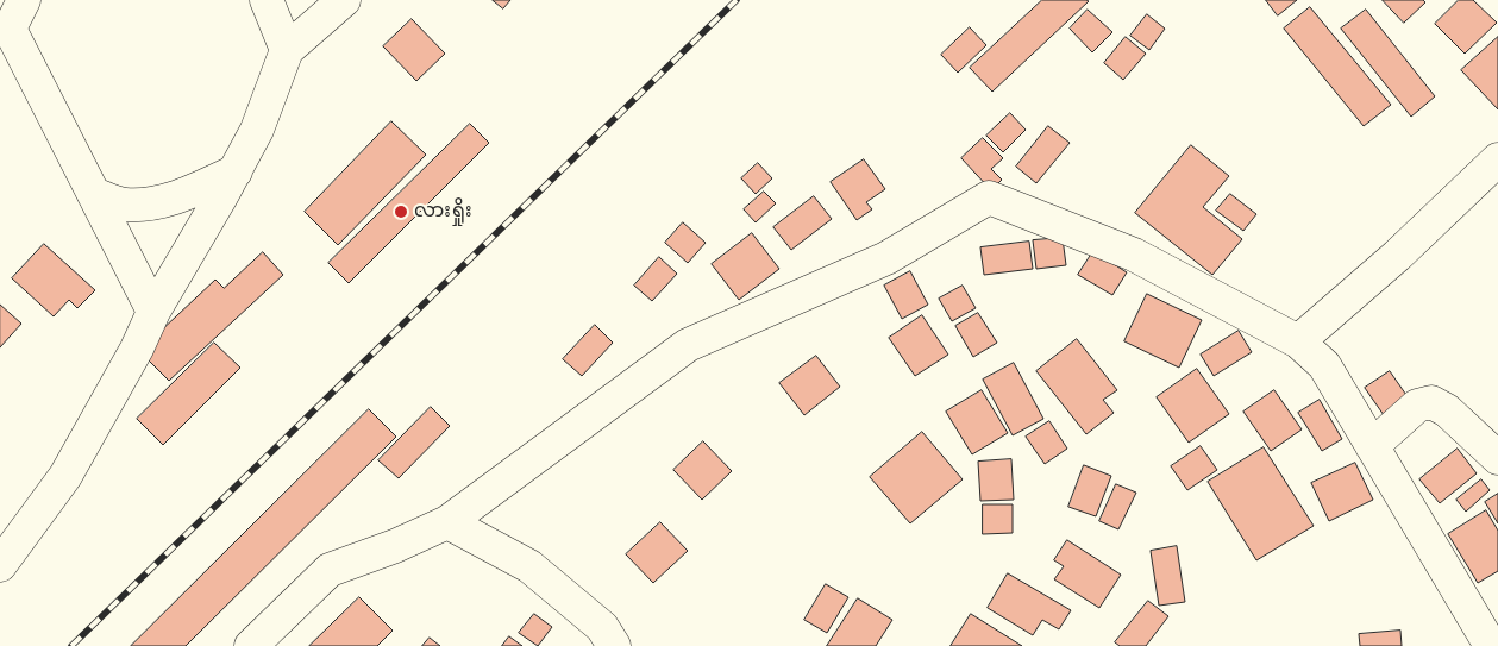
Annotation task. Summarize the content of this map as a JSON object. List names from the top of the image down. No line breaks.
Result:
{"places":["လားရှိုး"]}
